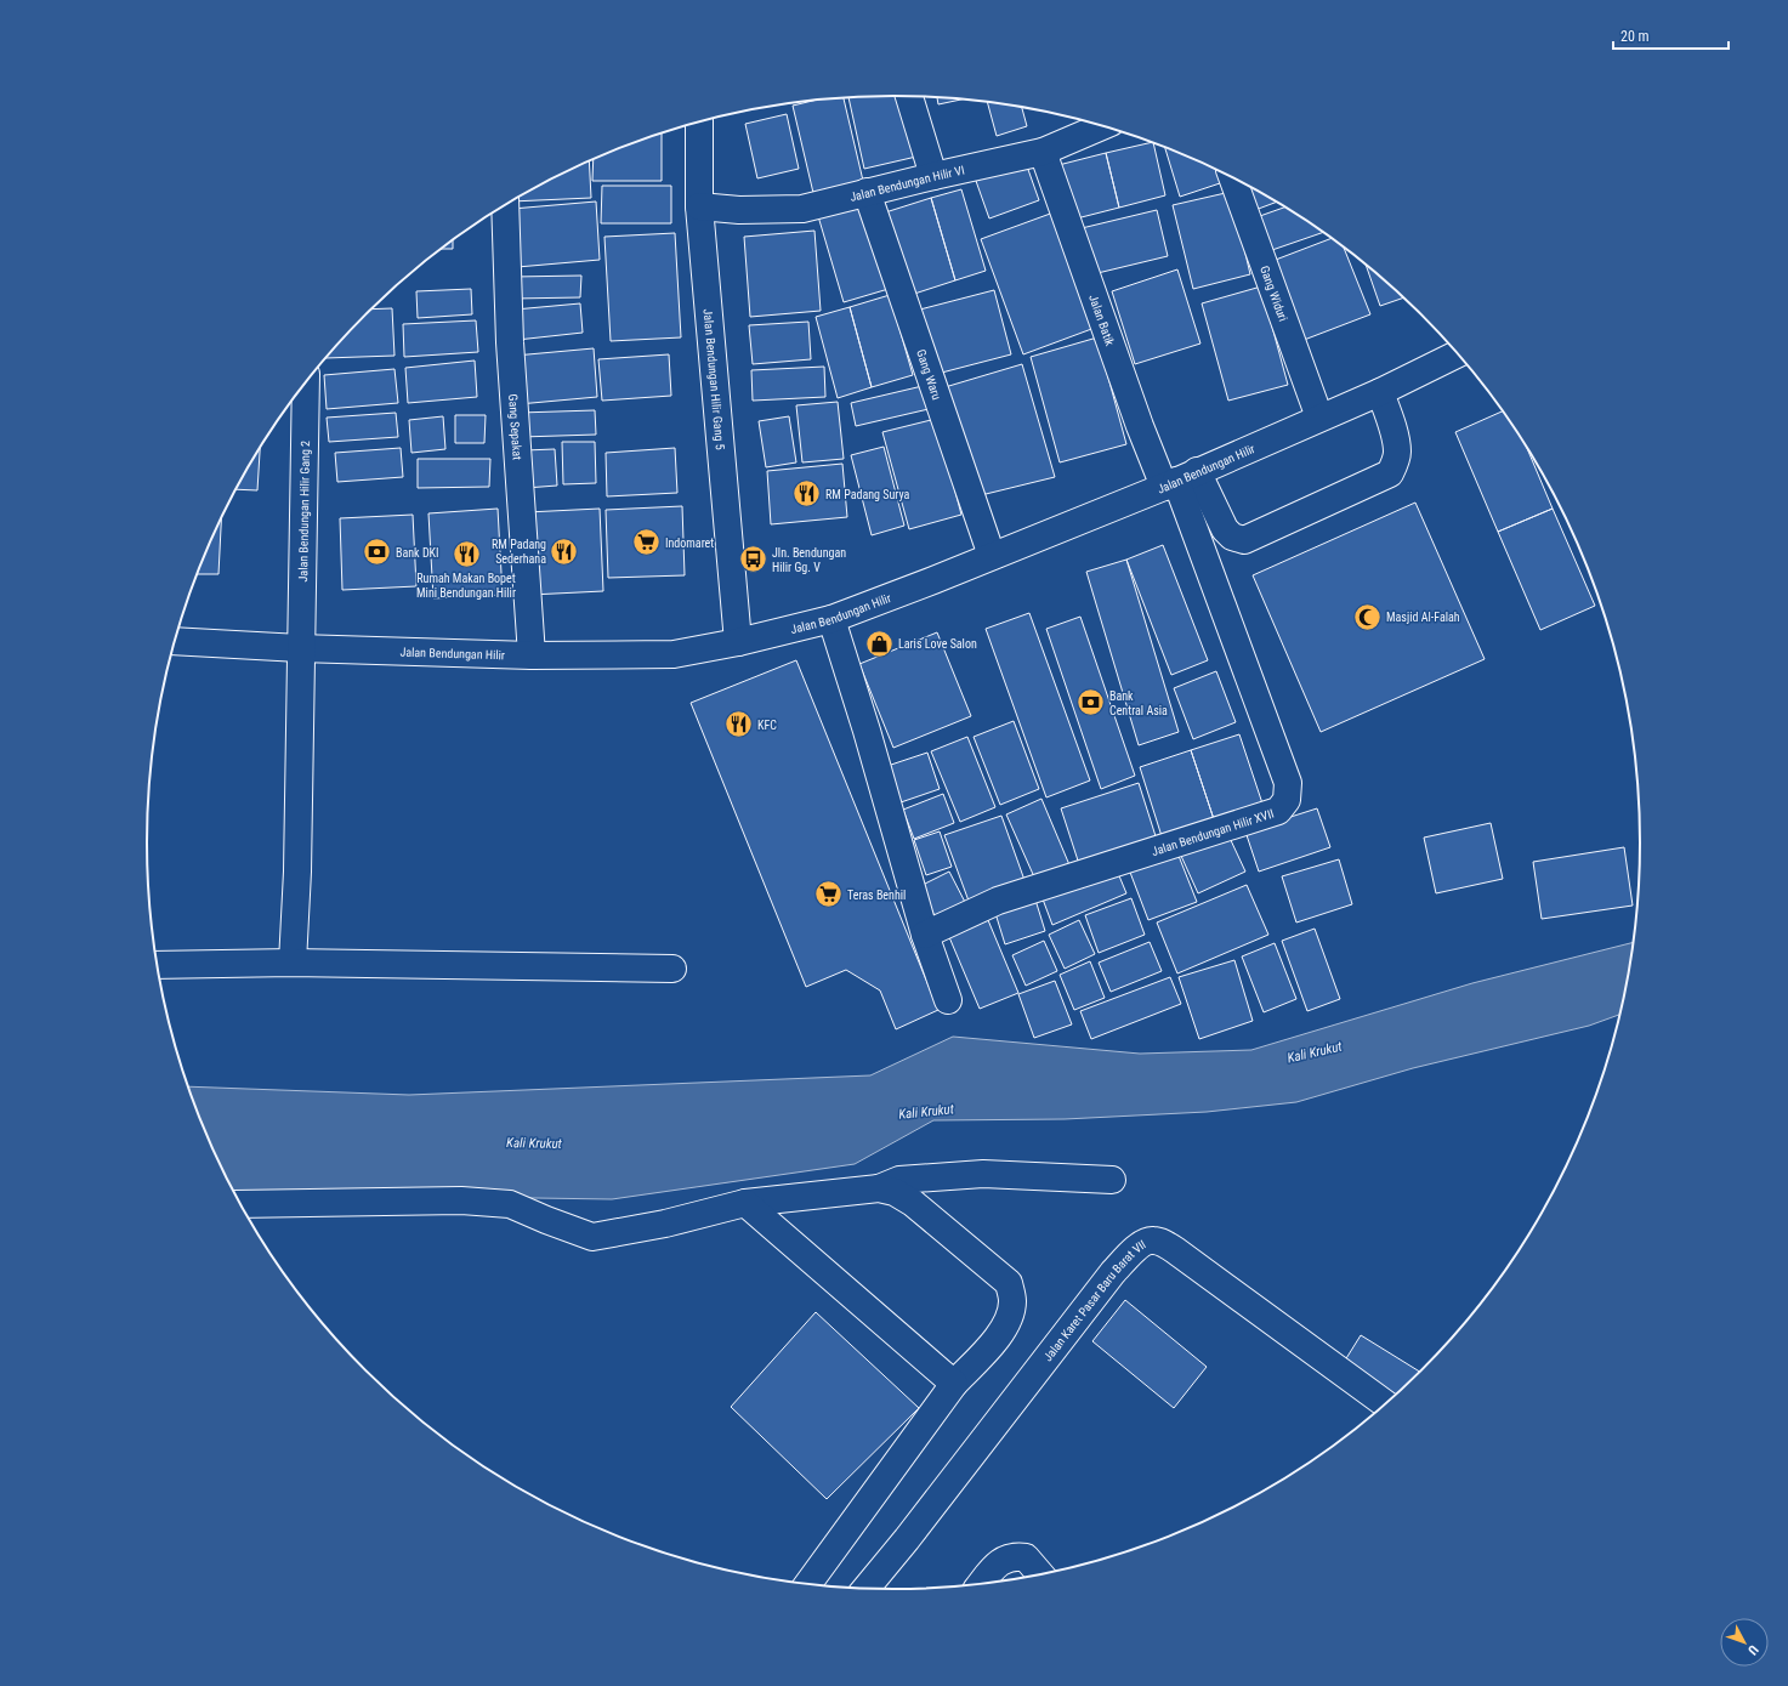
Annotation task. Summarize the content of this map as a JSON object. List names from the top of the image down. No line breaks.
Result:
{"streets":{"street":["Jalan Bendungan Hilir VI","Gang Widuri","Jalan Batik","Gang Waru","Jalan Bendungan Hilir Gang 5","Gang Sepakat","Jalan Bendungan Hilir","Jalan Bendungan Hilir Gang 2","Jalan Bendungan Hilir XVII","Jalan Karet Pasar Baru Barat VII"]},"crossings":[["Jalan Bendungan Hilir VI","Jalan Batik"],["Jalan Bendungan Hilir VI","Gang Waru"],["Jalan Bendungan Hilir VI","Jalan Bendungan Hilir Gang 5"],["Gang Widuri","Jalan Bendungan Hilir"],["Jalan Batik","Jalan Bendungan Hilir"],["Jalan Batik","Jalan Bendungan Hilir XVII"],["Gang Waru","Jalan Bendungan Hilir"],["Jalan Bendungan Hilir Gang 5","Jalan Bendungan Hilir"],["Gang Sepakat","Jalan Bendungan Hilir"],["Jalan Bendungan Hilir","Jalan Bendungan Hilir Gang 2"],["Jalan Bendungan Hilir","Jalan Bendungan Hilir XVII"]],"water":["Kali Krukut"],"places":{"restaurant":["RM Padang Surya","RM Padang Sederhana","Rumah Makan Bopet Mini Bendungan Hilir","KFC"],"supermarket":["Indomaret","Teras Benhil"],"bank":["Bank DKI","Bank Central Asia"],"bus stop":["Jln. Bendungan Hilir Gg. V"],"mosque":["Masjid Al-Falah"],"shop":["Laris Love Salon"]},"scale_bar":"20 m","north":"bottom right"}
